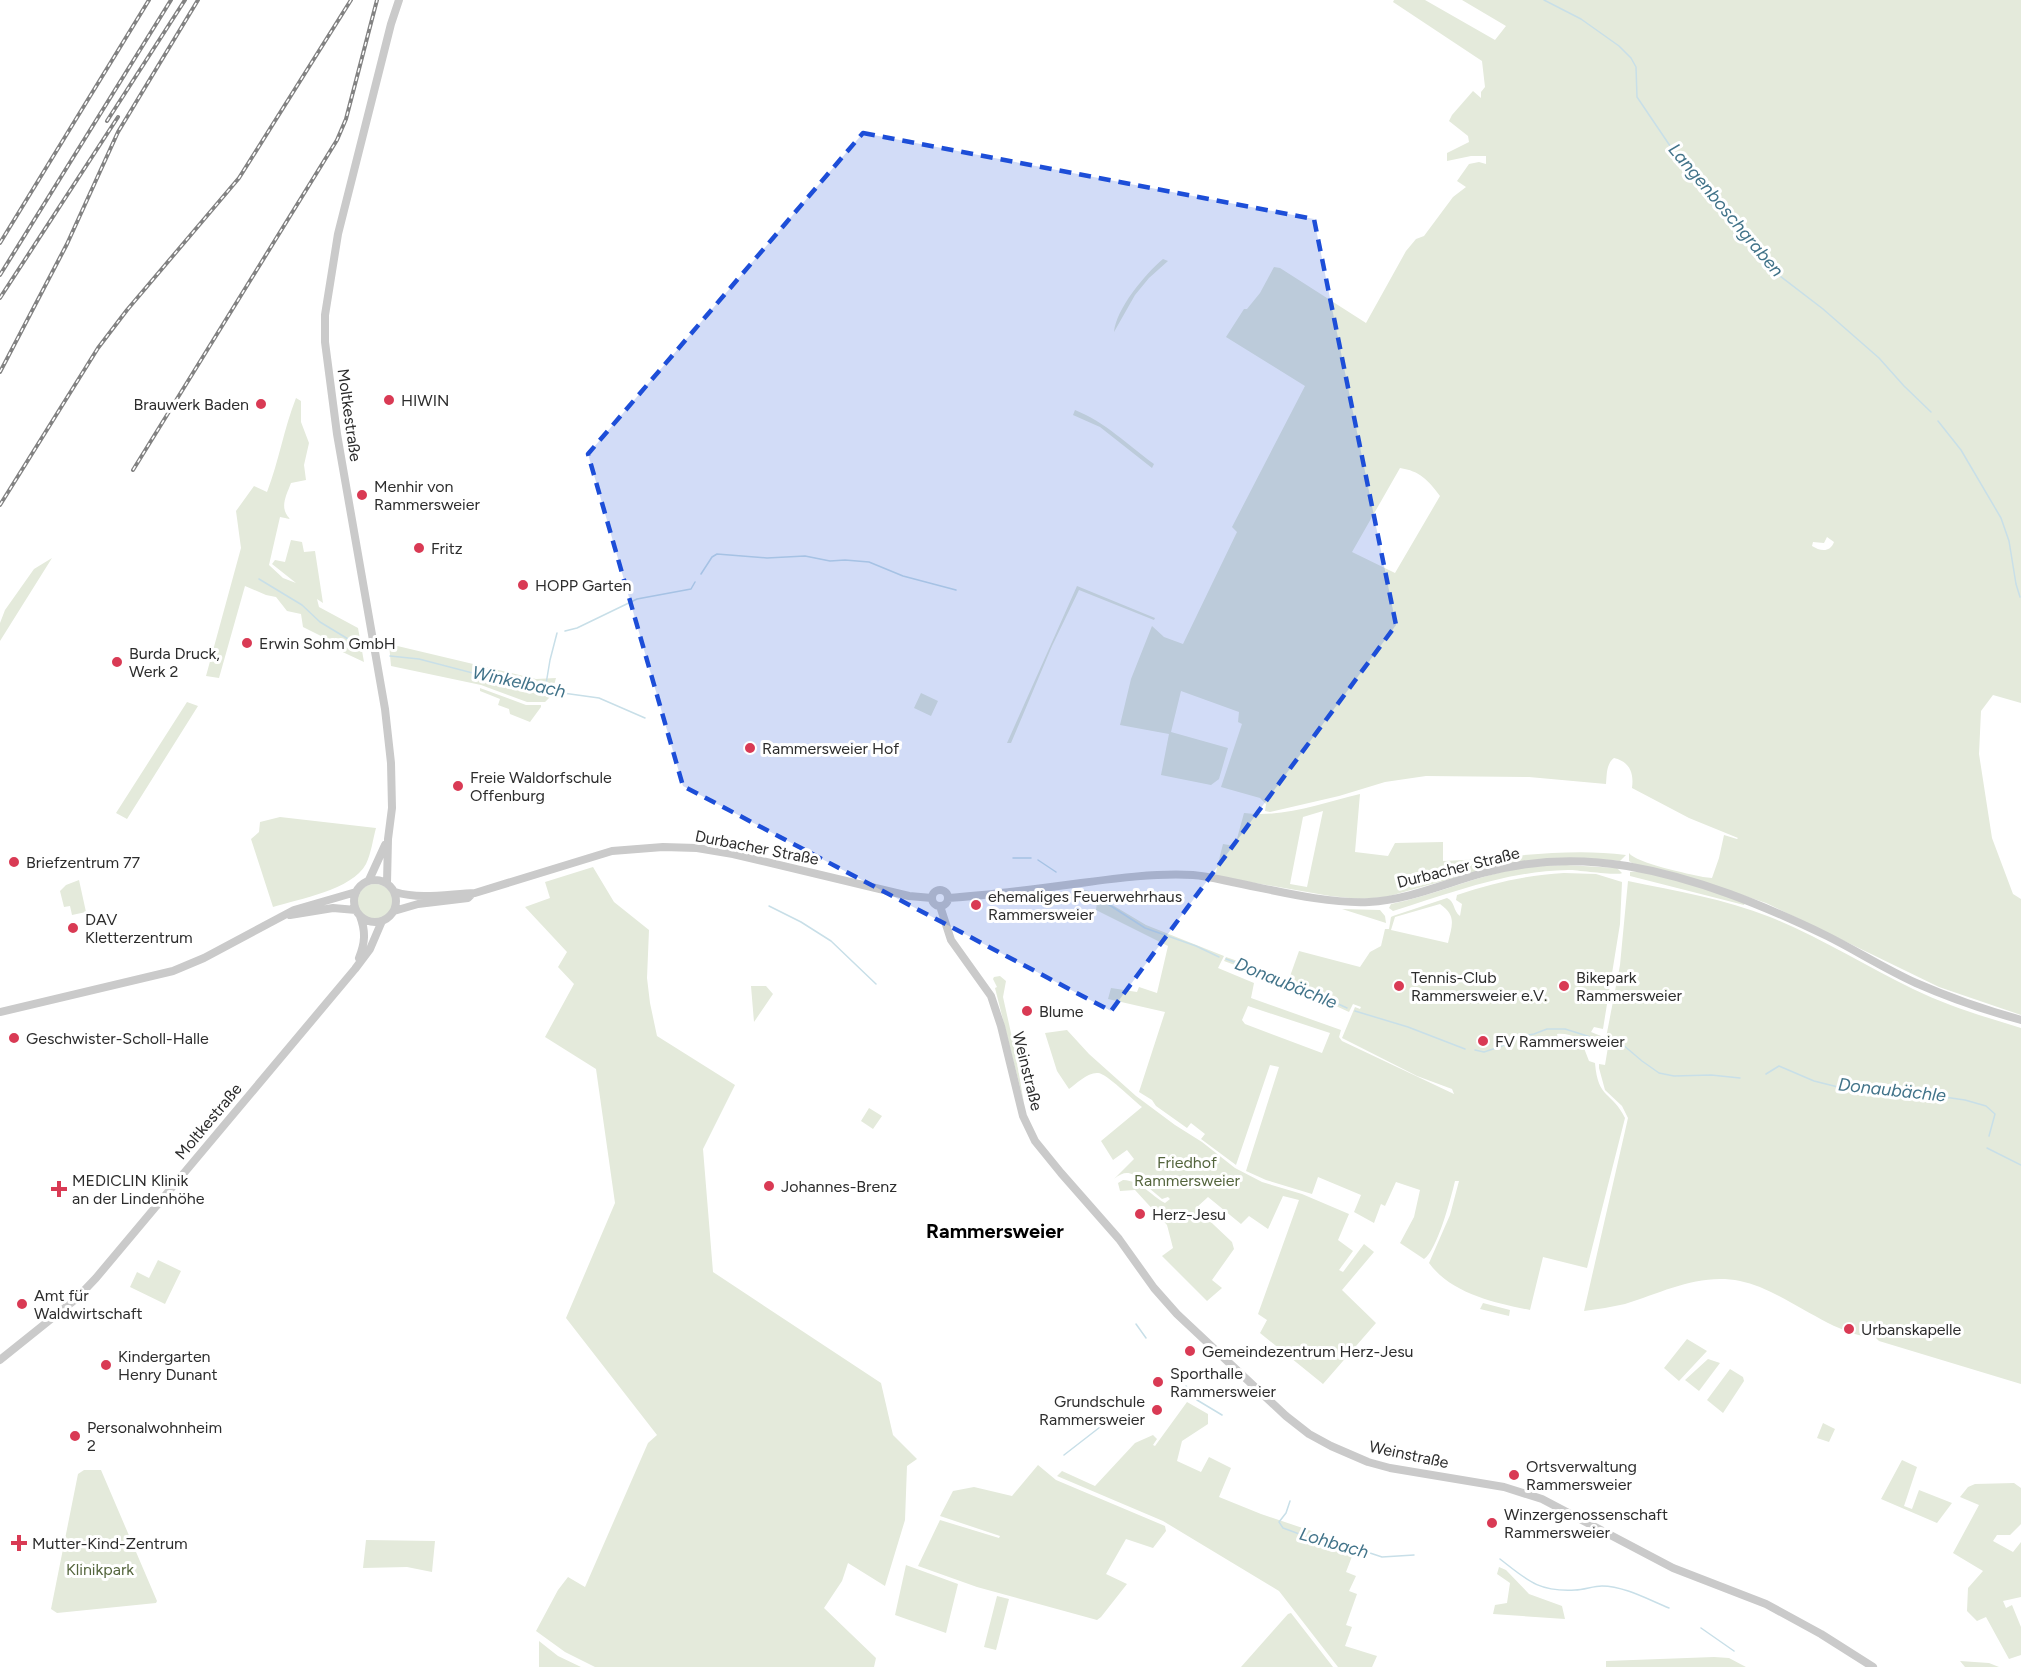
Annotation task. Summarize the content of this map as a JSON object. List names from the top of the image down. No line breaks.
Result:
{"streets":{"street":["Moltkestraße","Durbacher Straße","Weinstraße"]},"crossings":[["Moltkestraße","Durbacher Straße"],["Durbacher Straße","Weinstraße"]],"districts":["Rammersweier"],"water":["Langenboschgraben","Winkelbach","Donaubächle","Lohbach"],"parks":["Friedhof Rammersweier","Klinikpark"],"places":{"other":["HIWIN","Brauwerk Baden","Menhir von Rammersweier","Fritz","HOPP Garten","Erwin Sohm GmbH","Burda Druck, Werk 2","Rammersweier Hof","Freie Waldorfschule Offenburg","Briefzentrum 77","ehemaliges Feuerwehrhaus Rammersweier","DAV Kletterzentrum","Tennis-Club Rammersweier e.V.","Bikepark Rammersweier","Blume","Geschwister-Scholl-Halle","FV Rammersweier","Johannes-Brenz","Herz-Jesu","Amt für Waldwirtschaft","Urbanskapelle","Gemeindezentrum Herz-Jesu","Kindergarten Henry Dunant","Sporthalle Rammersweier","Grundschule Rammersweier","Personalwohnheim 2","Ortsverwaltung Rammersweier","Winzergenossenschaft Rammersweier"],"health":["MEDICLIN Klinik an der Lindenhöhe","Mutter-Kind-Zentrum"]}}
